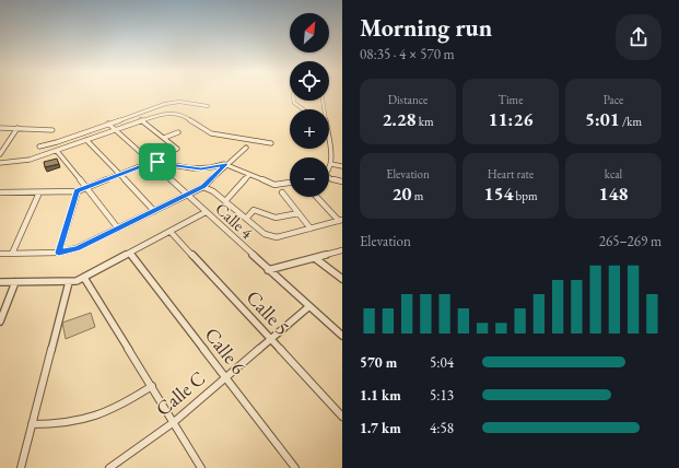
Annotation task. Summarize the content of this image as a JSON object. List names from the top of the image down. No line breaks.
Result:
{"streets":{"street":["Calle 4","Calle 5","Calle 6","Calle C"]},"crossings":[["Calle 4","Calle C"],["Calle 5","Calle C"],["Calle 6","Calle C"]],"north":"top right","page":{"heading":["Morning run","08:35 · 4 × 570 m"],"map_buttons":["+","−"],"stats":[["Distance","2.28 km"],["Time","11:26"],["Pace","5:01 /km"],["Elevation","20 m"],["Heart rate","154 bpm"],["kcal","148"]],"chart":["Elevation","265–269 m"],"list":[{"name":"570 m","note":"5:04"},{"name":"1.1 km","note":"5:13"},{"name":"1.7 km","note":"4:58"}]}}
